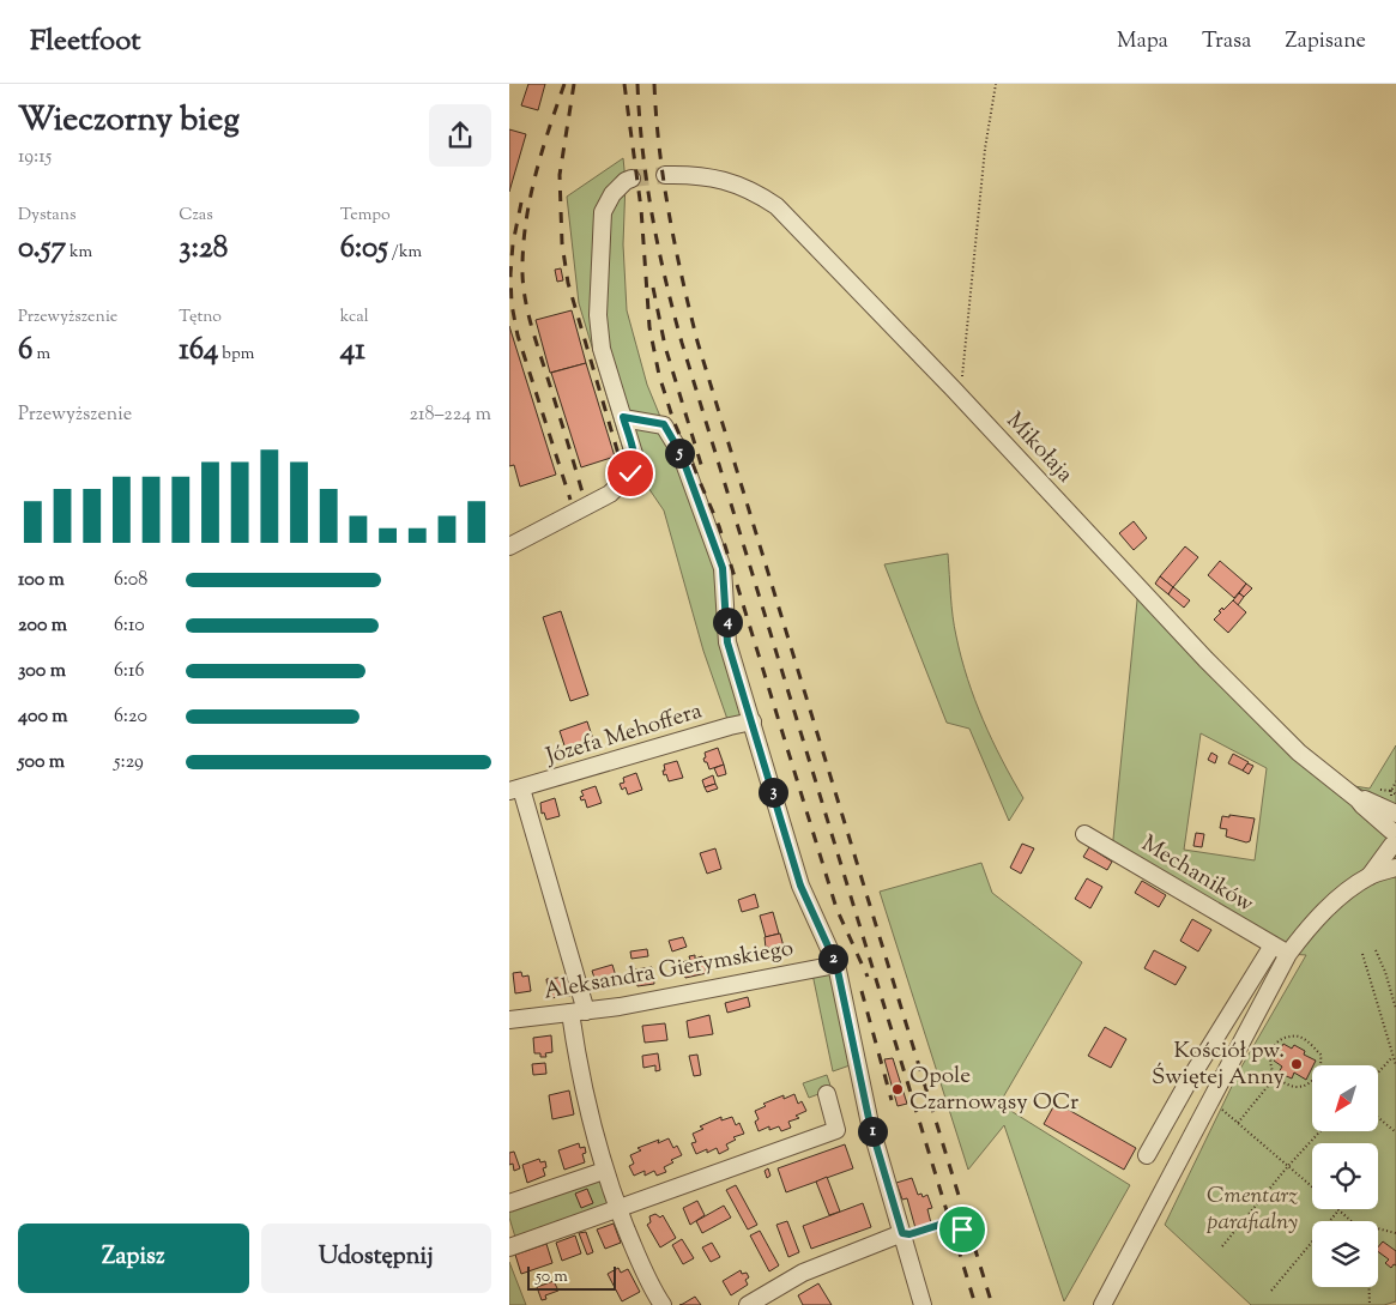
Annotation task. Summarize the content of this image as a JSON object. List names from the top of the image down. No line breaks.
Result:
{"streets":{"street":["Mikołaja","Józefa Mehoffera","Mechaników","Aleksandra Gierymskiego"]},"parks":["Cmentarz parafialny"],"places":["Kościół pw. Świętej Anny","Opole Czarnowąsy OCr"],"scale_bar":"50 m","north":"bottom left","page":{"header":"Fleetfoot","nav":["Mapa","Trasa","Zapisane"],"heading":["Wieczorny bieg","19:15"],"stats":[["Dystans","0.57 km"],["Czas","3:28"],["Tempo","6:05 /km"],["Przewyższenie","6 m"],["Tętno","164 bpm"],["kcal","41"]],"chart":["Przewyższenie","218–224 m"],"pins":["5","4","3","2","1"],"list":[{"name":"100 m","note":"6:08"},{"name":"200 m","note":"6:10"},{"name":"300 m","note":"6:16"},{"name":"400 m","note":"6:20"},{"name":"500 m","note":"5:29"}],"buttons":["Zapisz","Udostępnij"],"scale":"50 m"}}
